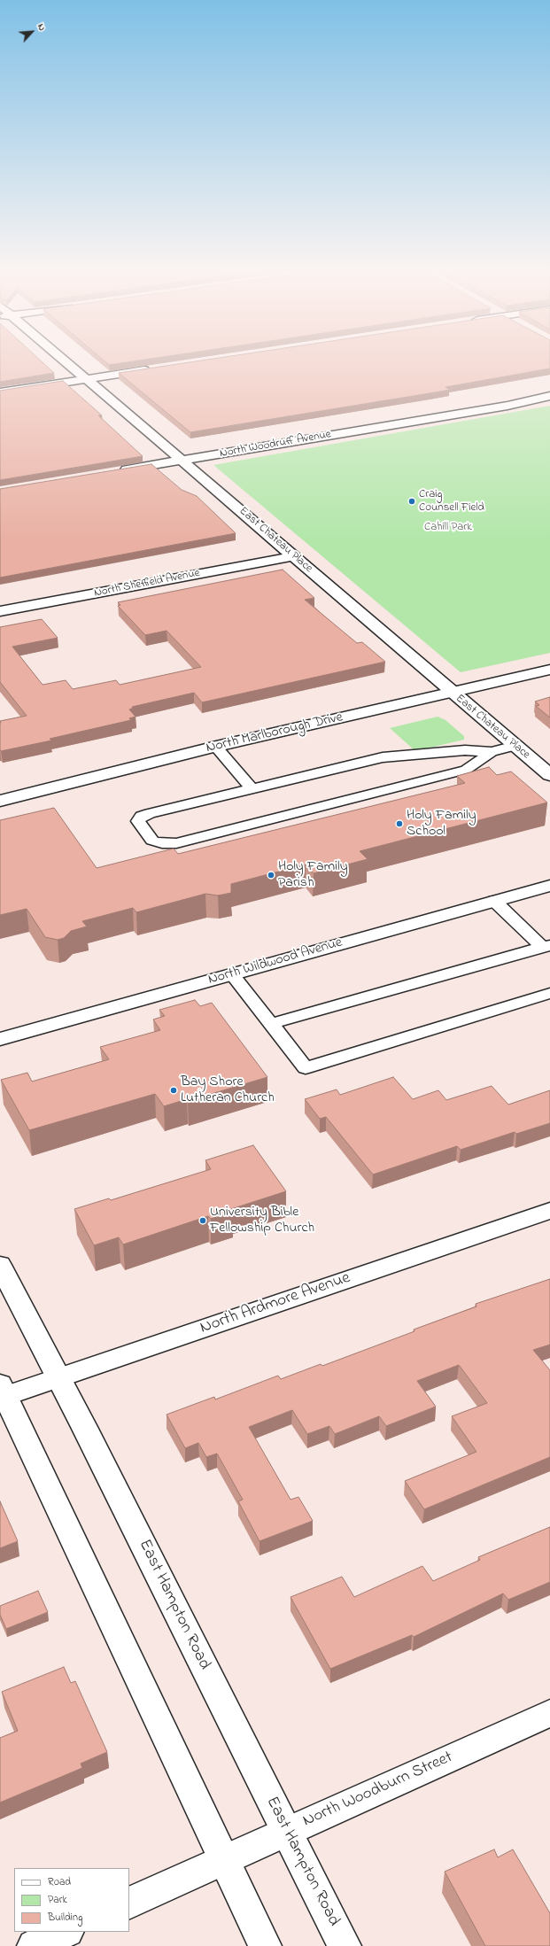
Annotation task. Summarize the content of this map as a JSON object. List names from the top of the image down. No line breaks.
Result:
{"streets":{"street":["North Woodruff Avenue","East Chateau Place","North Sheffield Avenue","North Marlborough Drive","North Wildwood Avenue","North Ardmore Avenue","East Hampton Road","North Woodburn Street"]},"crossings":[["North Woodruff Avenue","East Chateau Place"],["East Chateau Place","North Sheffield Avenue"],["East Chateau Place","North Marlborough Drive"],["North Ardmore Avenue","East Hampton Road"],["East Hampton Road","North Woodburn Street"]],"parks":["Cahill Park"],"places":["Craig Counsell Field","Holy Family School","Holy Family Parish","Bay Shore Lutheran Church","University Bible Fellowship Church"],"legend":["Road","Park","Building"],"north":"top right"}
